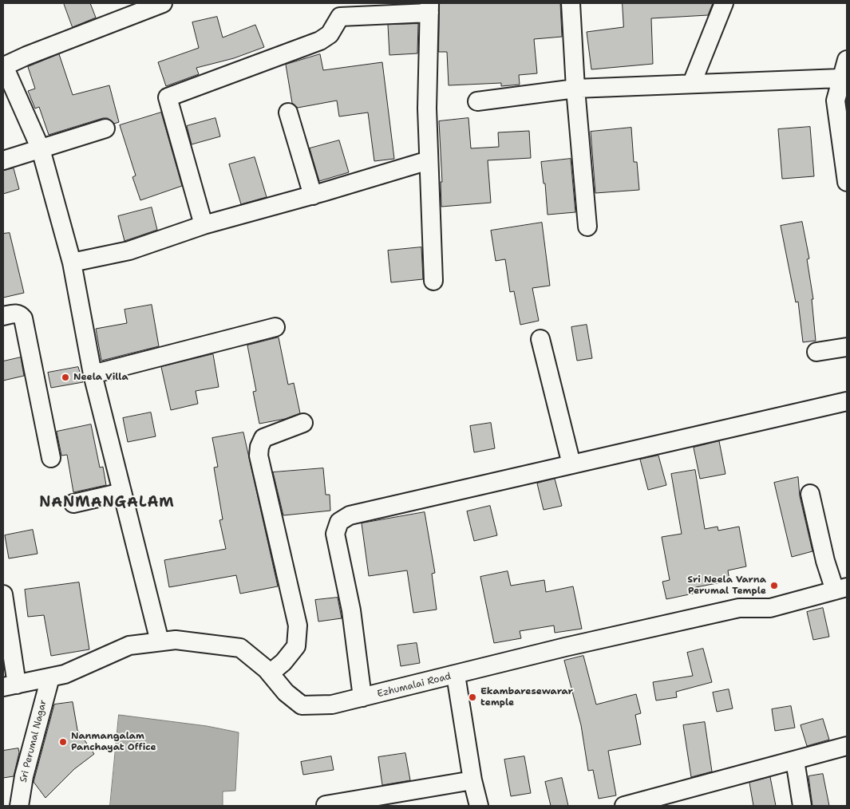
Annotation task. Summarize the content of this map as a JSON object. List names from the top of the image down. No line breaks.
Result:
{"streets":{"street":["Ezhumalai Road","Sri Perumal Nagar"]},"crossings":[["Ezhumalai Road","Sri Perumal Nagar"]],"districts":["NANMANGALAM"],"places":["Neela Villa","Sri Neela Varna Perumal Temple","Ekambaresewarar temple","Nanmangalam Panchayat Office"]}
